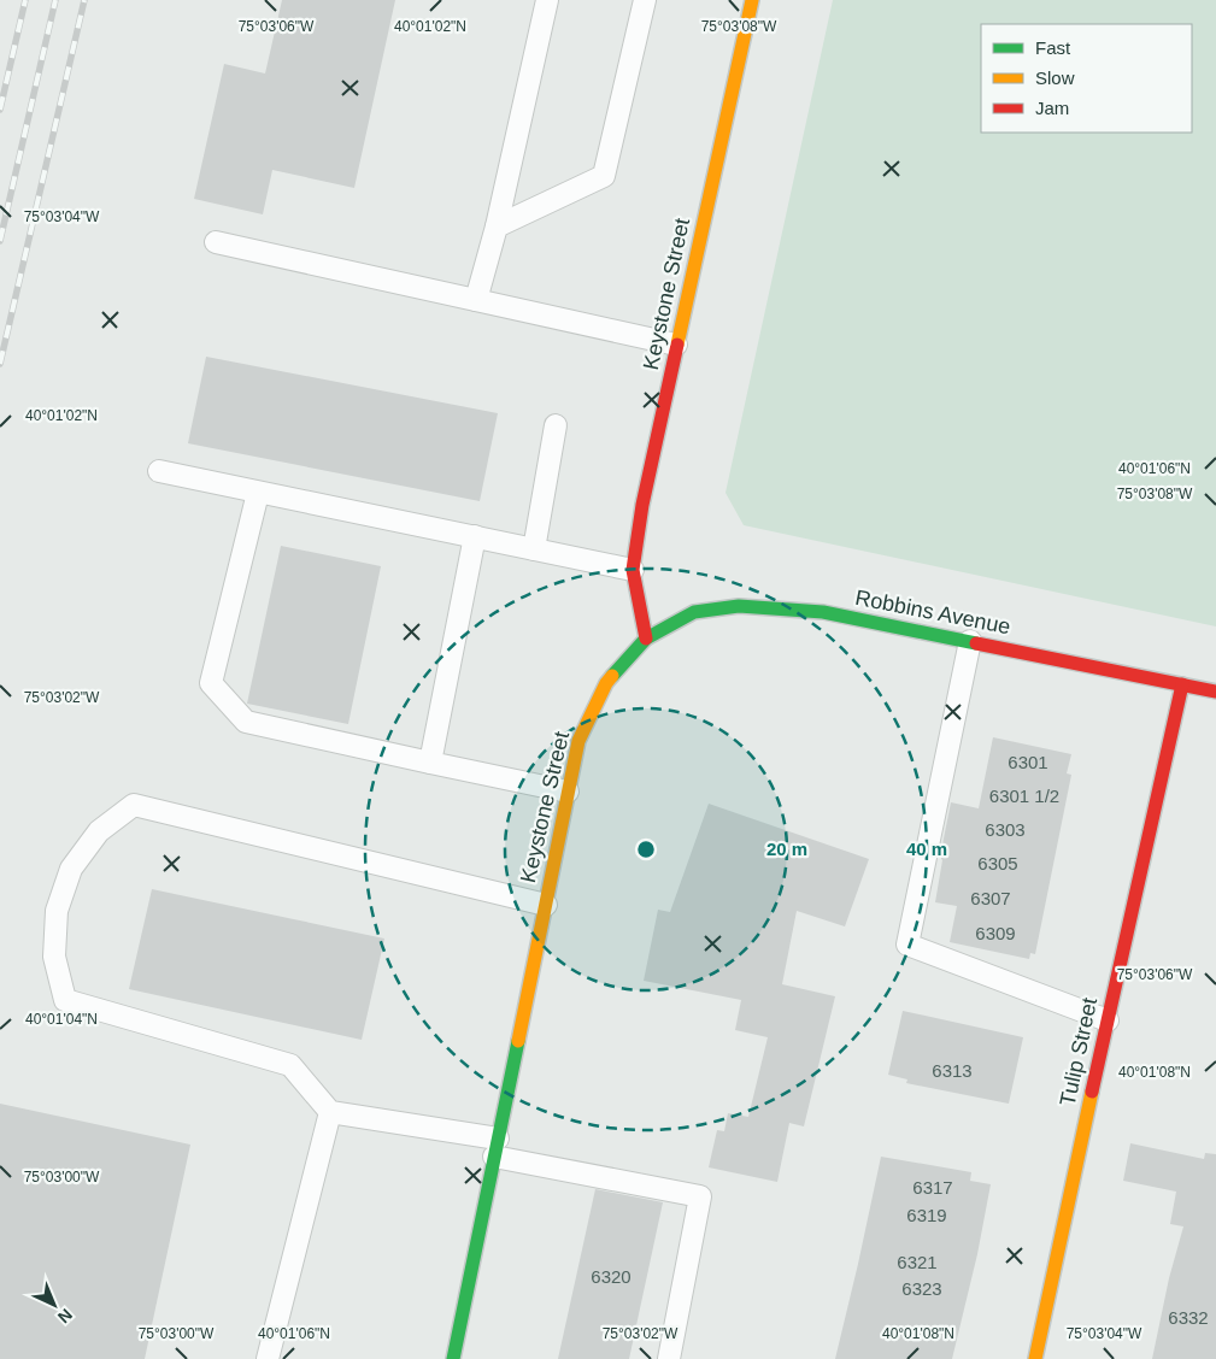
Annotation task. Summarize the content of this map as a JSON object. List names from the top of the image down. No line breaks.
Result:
{"streets":{"main road":["Keystone Street","Robbins Avenue","Tulip Street"]},"crossings":[["Keystone Street","Robbins Avenue"],["Robbins Avenue","Tulip Street"]],"house_numbers":["6301","6301 1/2","6303","6305","6307","6309","6313","6317","6319","6321","6320","6323","6332"],"legend":["Fast","Slow","Jam"],"north":"bottom right","coordinates":["40°01'02\"N","75°03'06\"W","75°03'08\"W","75°03'04\"W","40°01'06\"N","75°03'02\"W","40°01'04\"N","40°01'08\"N","75°03'00\"W"],"rings":["20 m","40 m"]}
